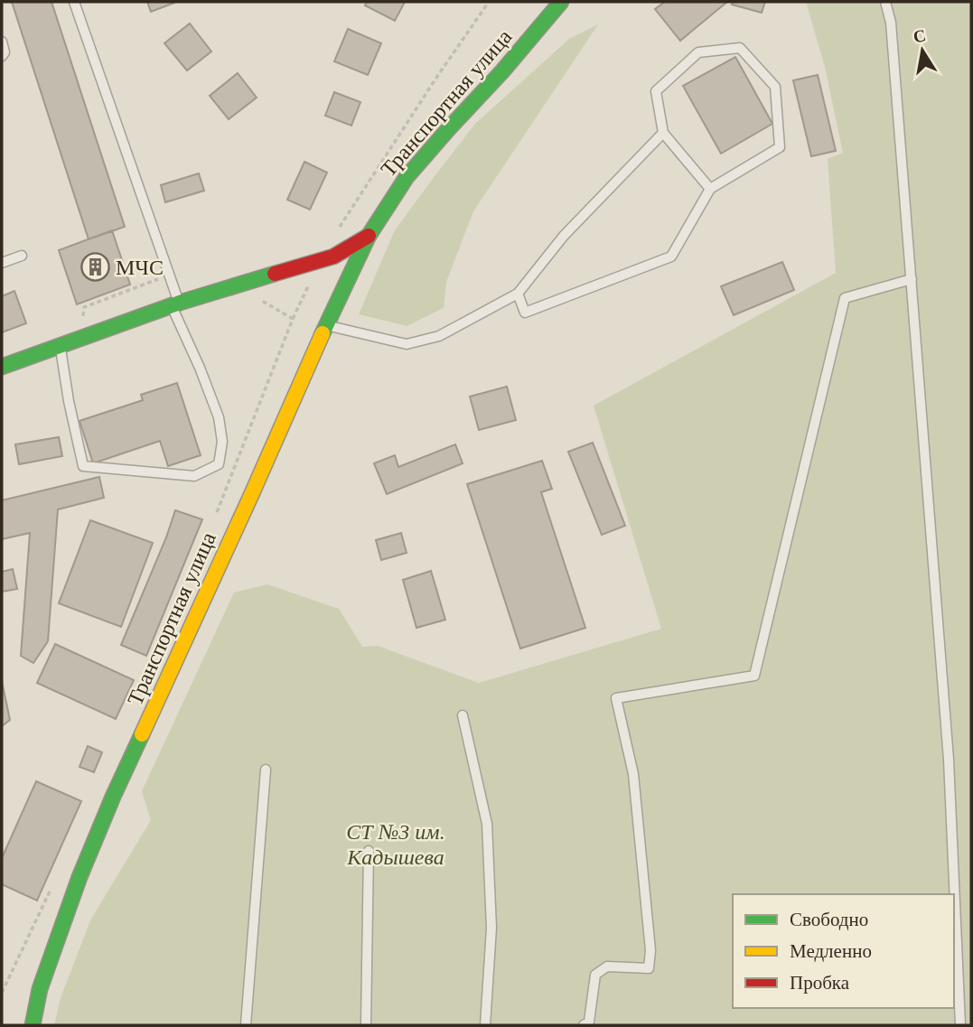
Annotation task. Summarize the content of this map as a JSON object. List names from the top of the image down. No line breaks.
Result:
{"streets":{"street":["Транспортная улица"]},"parks":["СТ №3 им. Кадышева"],"places":{"building":["МЧС"]},"legend":["Свободно","Медленно","Пробка"],"north":"top"}
